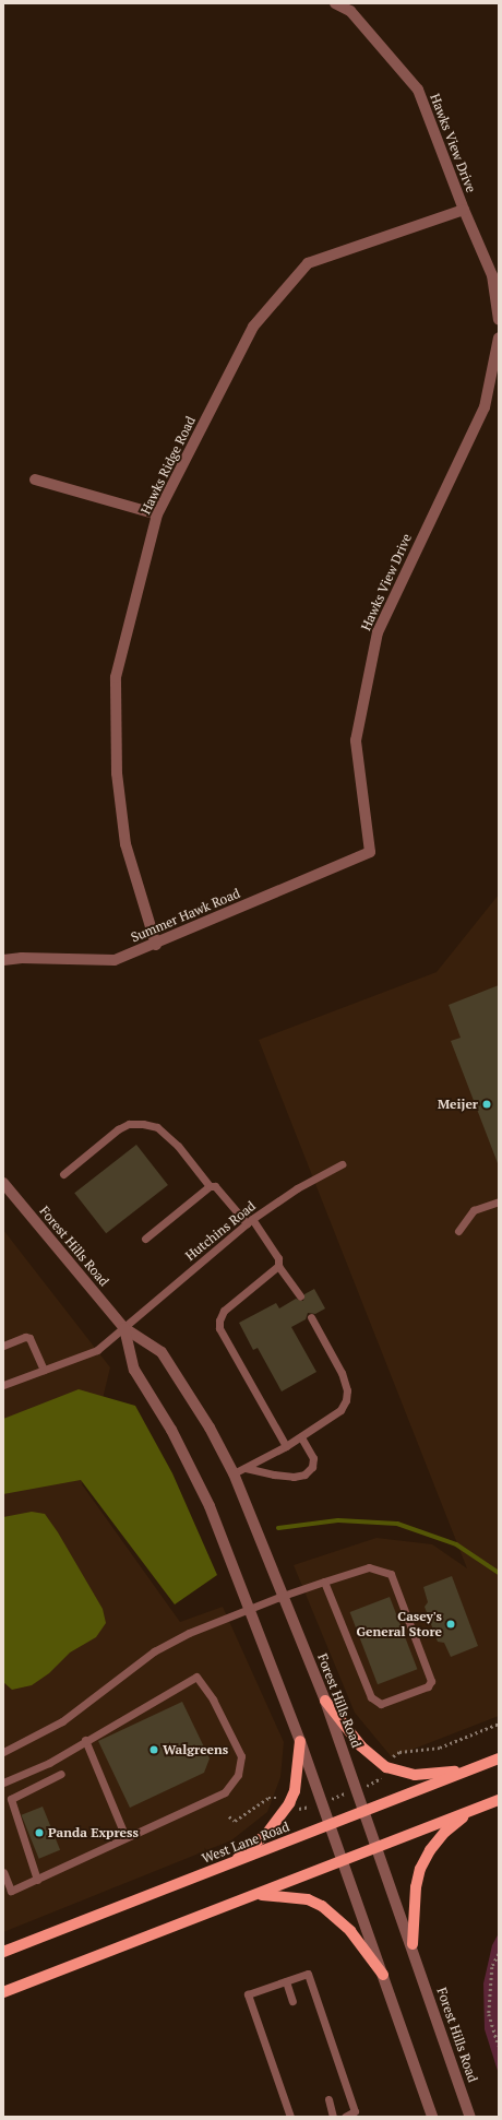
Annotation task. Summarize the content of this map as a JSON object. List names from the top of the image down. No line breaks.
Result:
{"streets":{"main road":["West Lane Road"],"street":["Hawks View Drive","Hawks Ridge Road","Summer Hawk Road","Forest Hills Road"],"lane":["Hutchins Road"]},"crossings":[["Hawks View Drive","Hawks Ridge Road"],["Hawks View Drive","Summer Hawk Road"],["Hawks Ridge Road","Summer Hawk Road"],["Hutchins Road","Forest Hills Road"],["Forest Hills Road","West Lane Road"]],"places":["Meijer","Casey's General Store","Walgreens","Panda Express"]}
